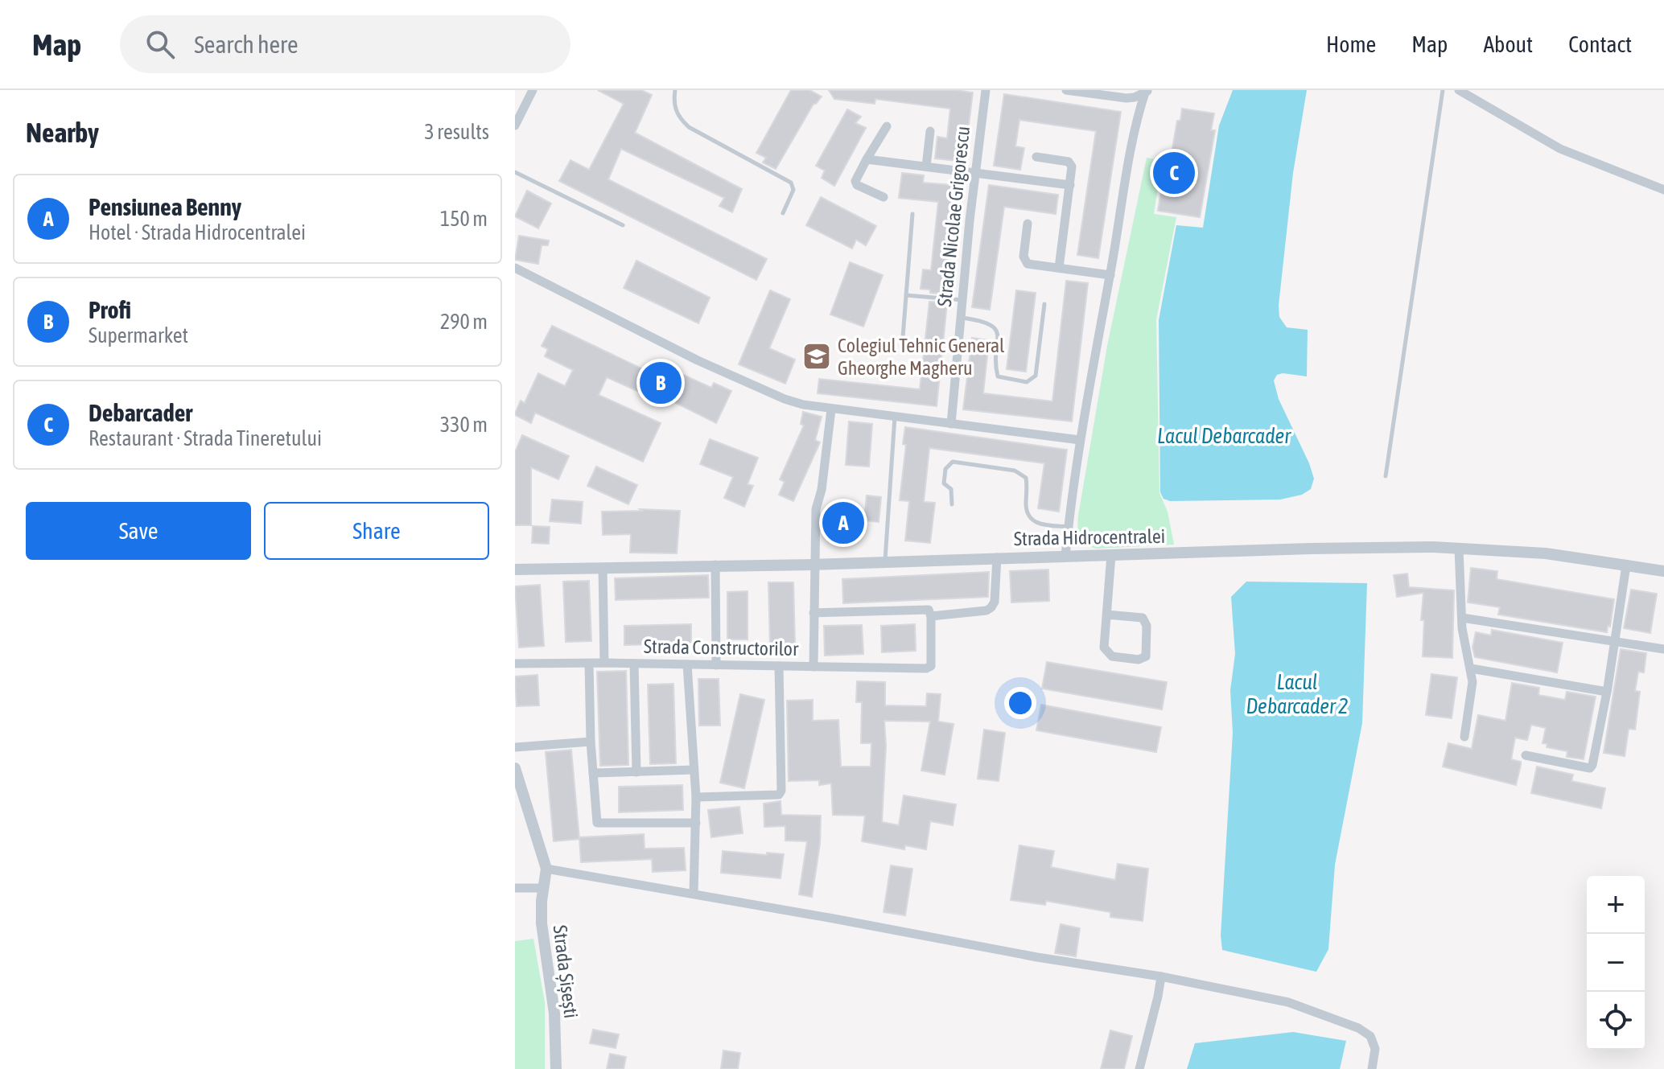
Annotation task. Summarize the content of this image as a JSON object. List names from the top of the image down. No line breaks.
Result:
{"streets":{"street":["Strada Nicolae Grigorescu","Strada Hidrocentralei","Strada Constructorilor","Strada Șișești"]},"water":["Lacul Debarcader","Lacul Debarcader 2"],"places":{"school or university":["Colegiul Tehnic General Gheorghe Magheru"]},"page":{"header":"Map","search":"Search here","nav":["Home","Map","About","Contact"],"heading":["Nearby","3 results"],"pins":["C","B","A"],"list":[{"mark":"A","name":"Pensiunea Benny","note":"Hotel · Strada Hidrocentralei","value":"150 m"},{"mark":"B","name":"Profi","note":"Supermarket","value":"290 m"},{"mark":"C","name":"Debarcader","note":"Restaurant · Strada Tineretului","value":"330 m"}],"buttons":["Save","Share"],"map_buttons":["+","−"]}}
